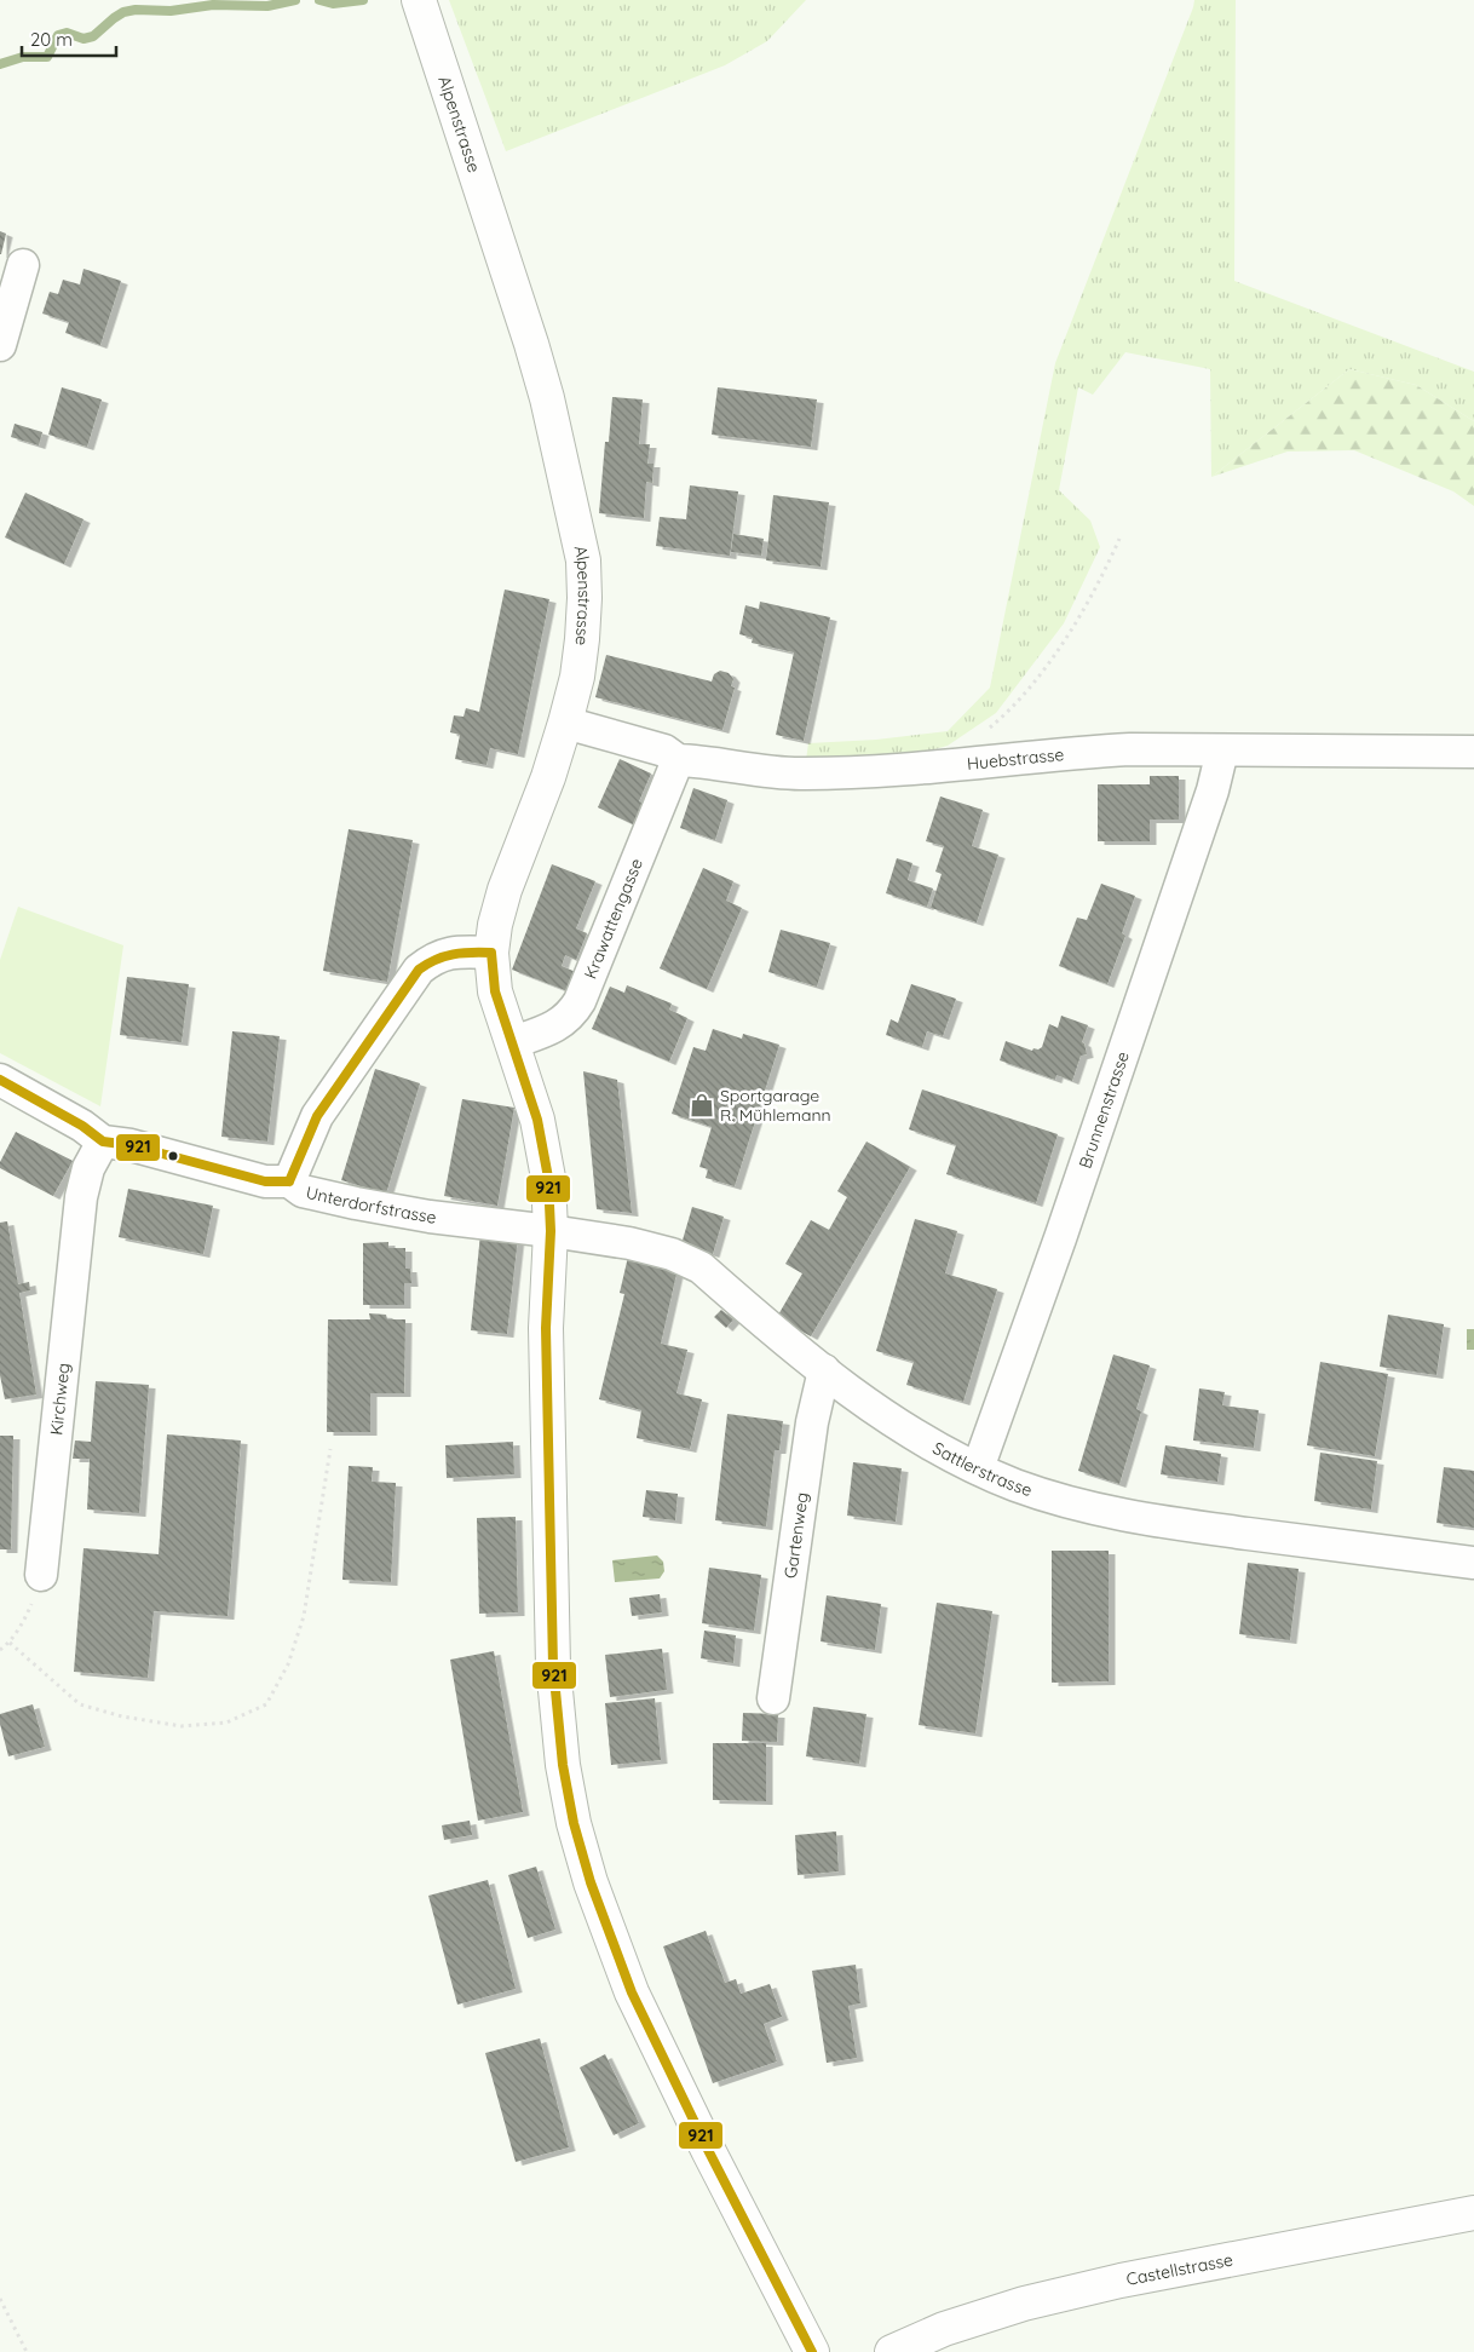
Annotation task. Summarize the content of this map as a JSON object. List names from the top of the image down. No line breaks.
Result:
{"streets":{"main road":["Alpenstrasse","Castellstrasse"],"street":["Huebstrasse","Krawattengasse","Brunnenstrasse","Unterdorfstrasse","Kirchweg","Sattlerstrasse","Gartenweg"]},"crossings":[["Alpenstrasse","Huebstrasse"],["Alpenstrasse","Krawattengasse"],["Alpenstrasse","Unterdorfstrasse"],["Alpenstrasse","Sattlerstrasse"],["Huebstrasse","Krawattengasse"],["Huebstrasse","Brunnenstrasse"],["Brunnenstrasse","Sattlerstrasse"],["Unterdorfstrasse","Kirchweg"],["Unterdorfstrasse","Sattlerstrasse"],["Sattlerstrasse","Gartenweg"]],"places":{"shop":["Sportgarage R. Mühlemann"]},"lines":["transit line 921"],"scale_bar":"20 m"}
